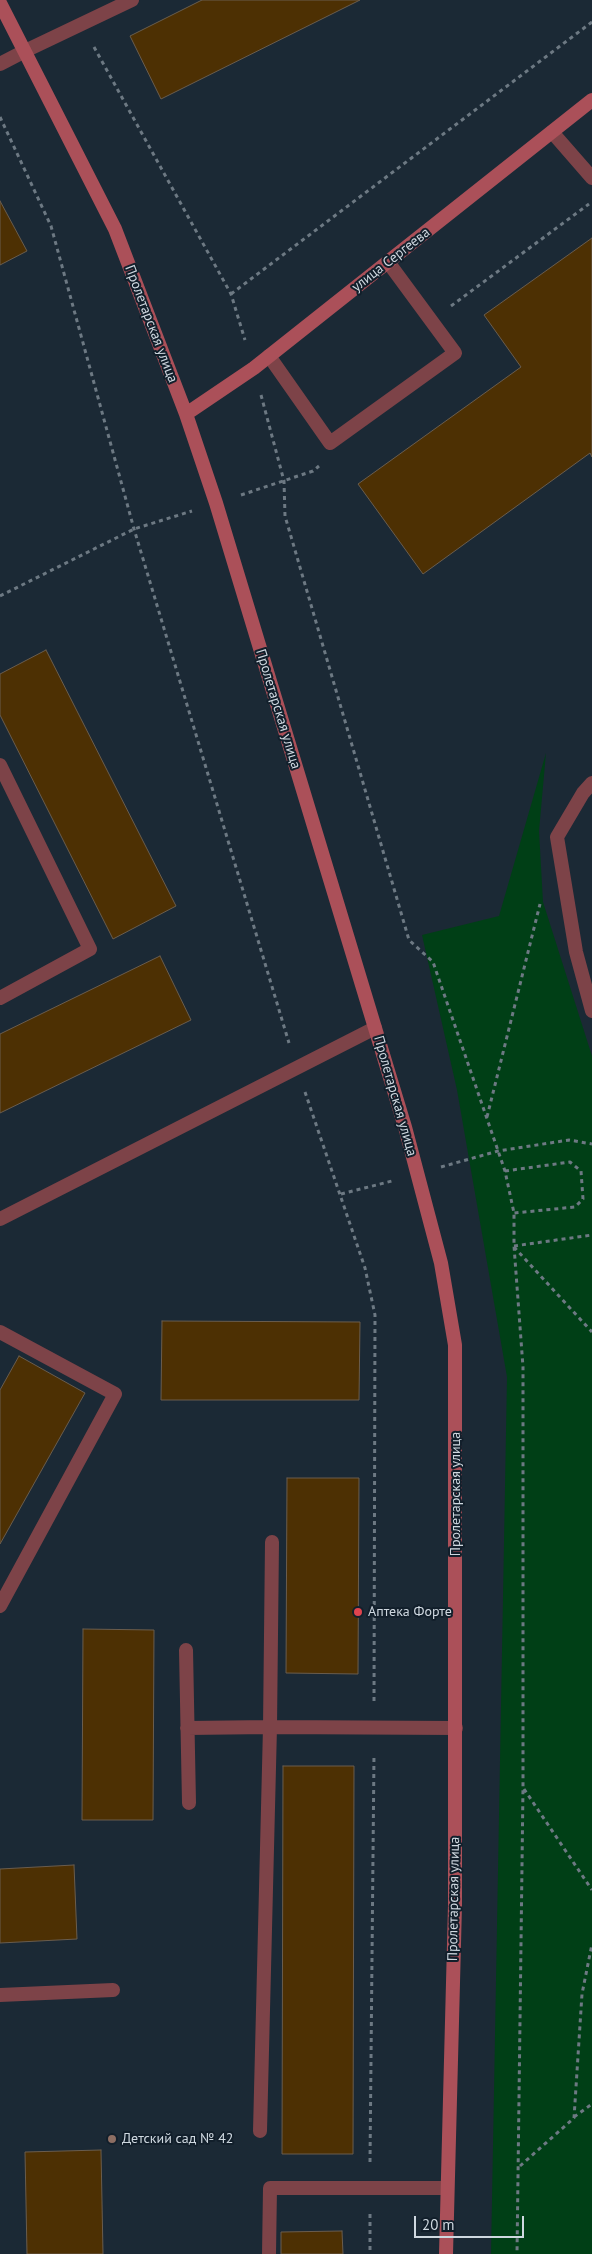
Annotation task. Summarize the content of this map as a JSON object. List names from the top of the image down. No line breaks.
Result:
{"streets":{"main road":["улица Сергеева","Пролетарская улица"]},"crossings":[["улица Сергеева","Пролетарская улица"]],"places":["Аптека Форте","Детский сад № 42"],"scale_bar":"20 m"}
